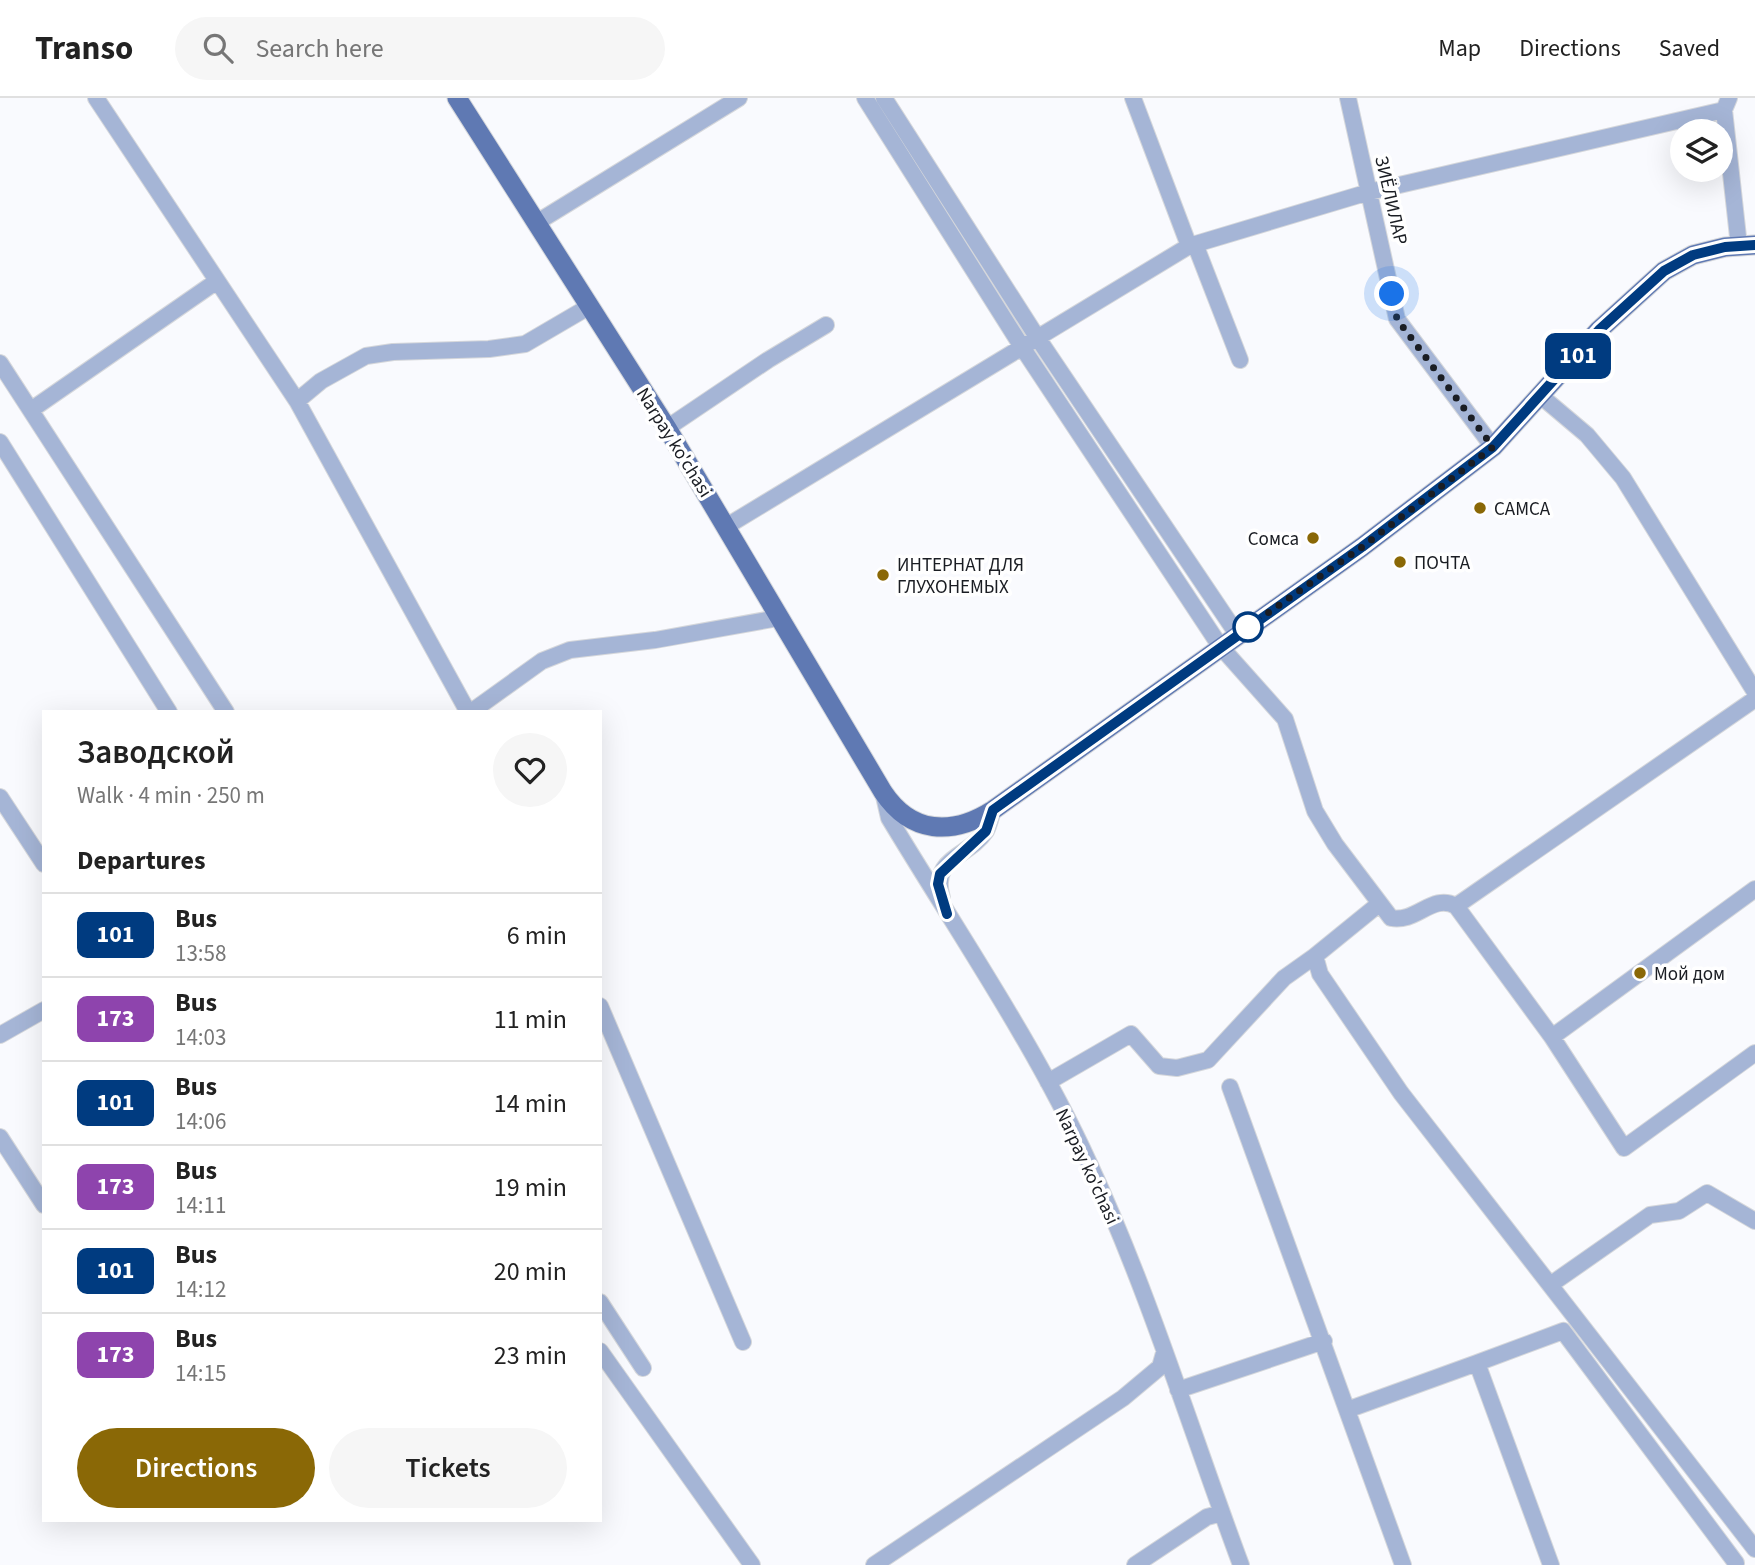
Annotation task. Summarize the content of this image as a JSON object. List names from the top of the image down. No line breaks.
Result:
{"streets":{"main road":["Narpay ko'chasi"],"street":["ЗИЁЛИЛАР"]},"places":["САМСА","Сомса","ПОЧТА","ИНТЕРНАТ ДЛЯ ГЛУХОНЕМЫХ","Мой дом"],"lines":["bus line 101"],"page":{"header":"Transo","search":"Search here","nav":["Map","Directions","Saved"],"on_map":"101","heading":[["Заводской","Walk · 4 min · 250 m"],"Departures"],"list":[{"mark":"101","name":"Bus","note":"13:58","value":"6 min"},{"mark":"173","name":"Bus","note":"14:03","value":"11 min"},{"mark":"101","name":"Bus","note":"14:06","value":"14 min"},{"mark":"173","name":"Bus","note":"14:11","value":"19 min"},{"mark":"101","name":"Bus","note":"14:12","value":"20 min"},{"mark":"173","name":"Bus","note":"14:15","value":"23 min"}],"buttons":["Directions","Tickets"]}}
